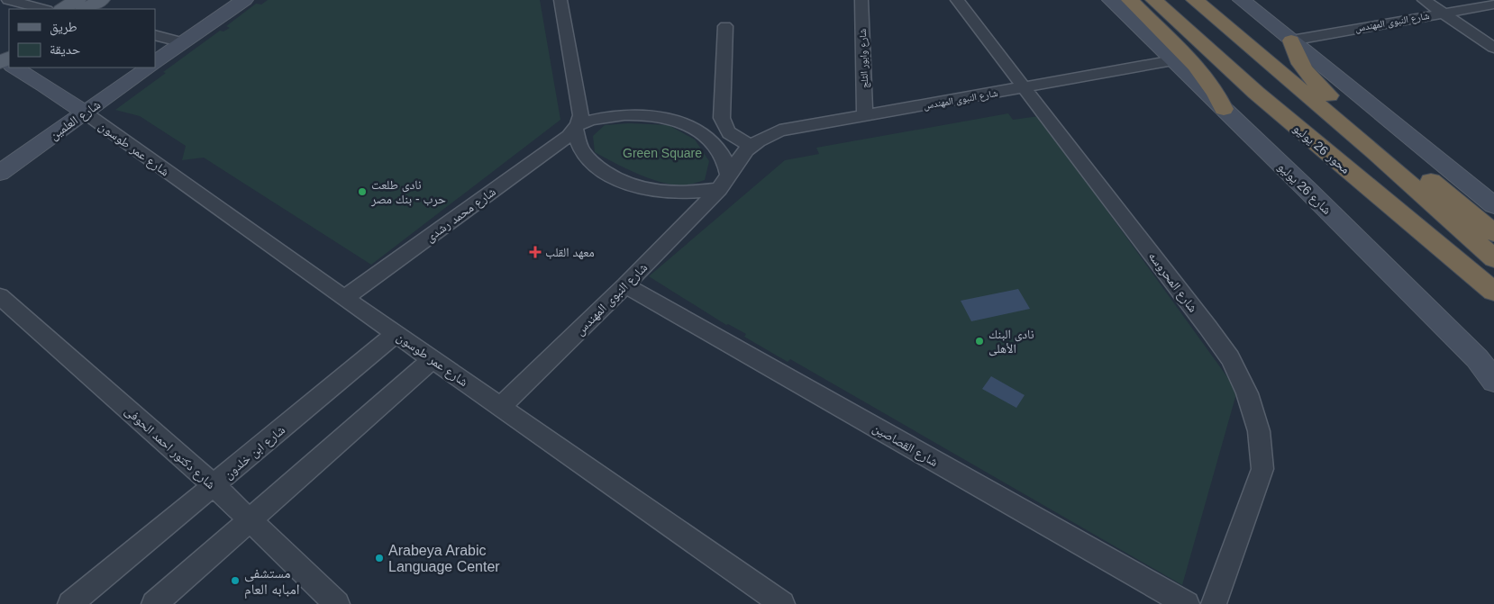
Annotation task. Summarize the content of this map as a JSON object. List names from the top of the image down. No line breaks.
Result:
{"streets":{"highway":["محور 26 يوليو"],"main road":["شارع العلمين","شارع 26 يوليو"],"street":["شارع النبوى المهندس","شارع وابور الثلج","شارع عمر طوسون","شارع محمد رشدى","شارع المحروسه","شارع القصاصين","شارع دكتور احمد الحوفى","شارع ابن خلدون"]},"crossings":[["شارع النبوى المهندس","شارع وابور الثلج"],["شارع النبوى المهندس","شارع عمر طوسون"],["شارع النبوى المهندس","شارع 26 يوليو"],["شارع النبوى المهندس","شارع المحروسه"],["شارع النبوى المهندس","شارع القصاصين"],["شارع العلمين","شارع عمر طوسون"],["شارع عمر طوسون","شارع محمد رشدى"],["شارع عمر طوسون","شارع ابن خلدون"],["شارع دكتور احمد الحوفى","شارع ابن خلدون"]],"parks":["Green Square"],"places":{"other":["نادى طلعت حرب - بنك مصر","نادى البنك الأهلى","Arabeya Arabic Language Center","مستشفى امبابه العام"],"health":["معهد القلب"]},"legend":["طريق","حديقة"]}
